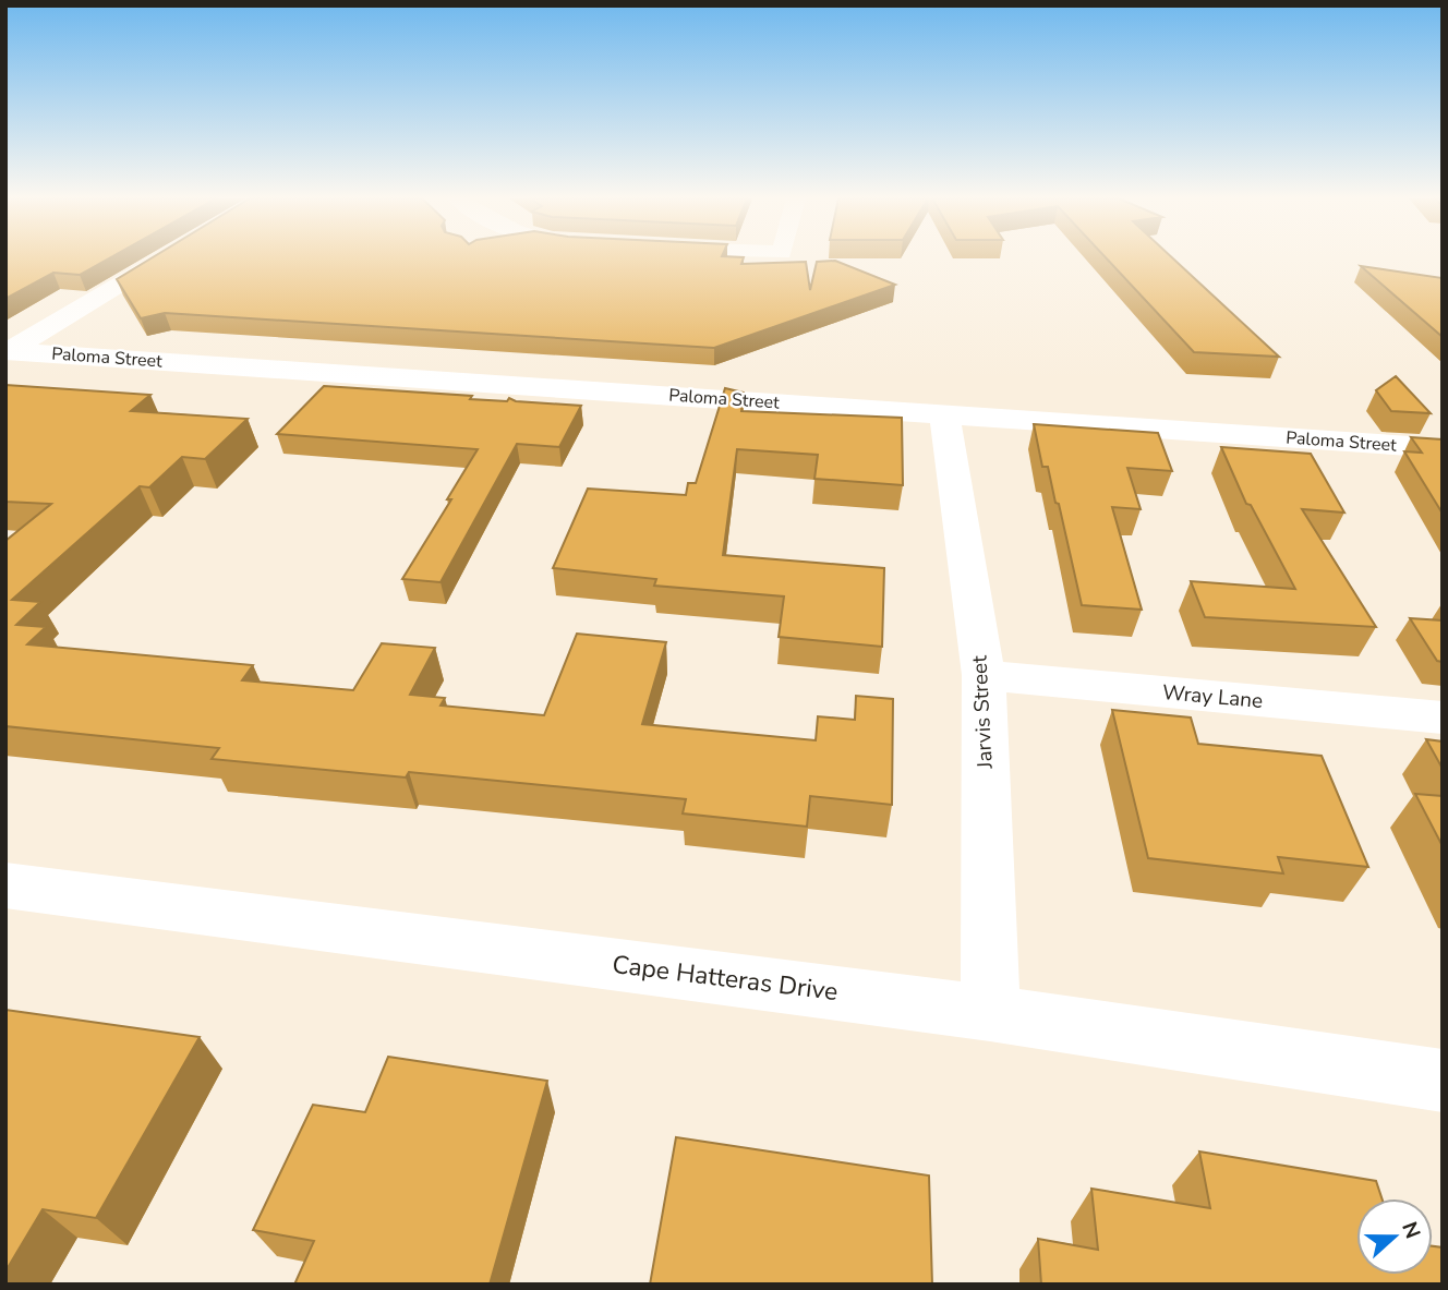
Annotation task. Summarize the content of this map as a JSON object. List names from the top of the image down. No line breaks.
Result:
{"streets":{"street":["Paloma Street","Wray Lane","Jarvis Street","Cape Hatteras Drive"]},"crossings":[["Paloma Street","Jarvis Street"],["Wray Lane","Jarvis Street"],["Jarvis Street","Cape Hatteras Drive"]],"north":"right"}
